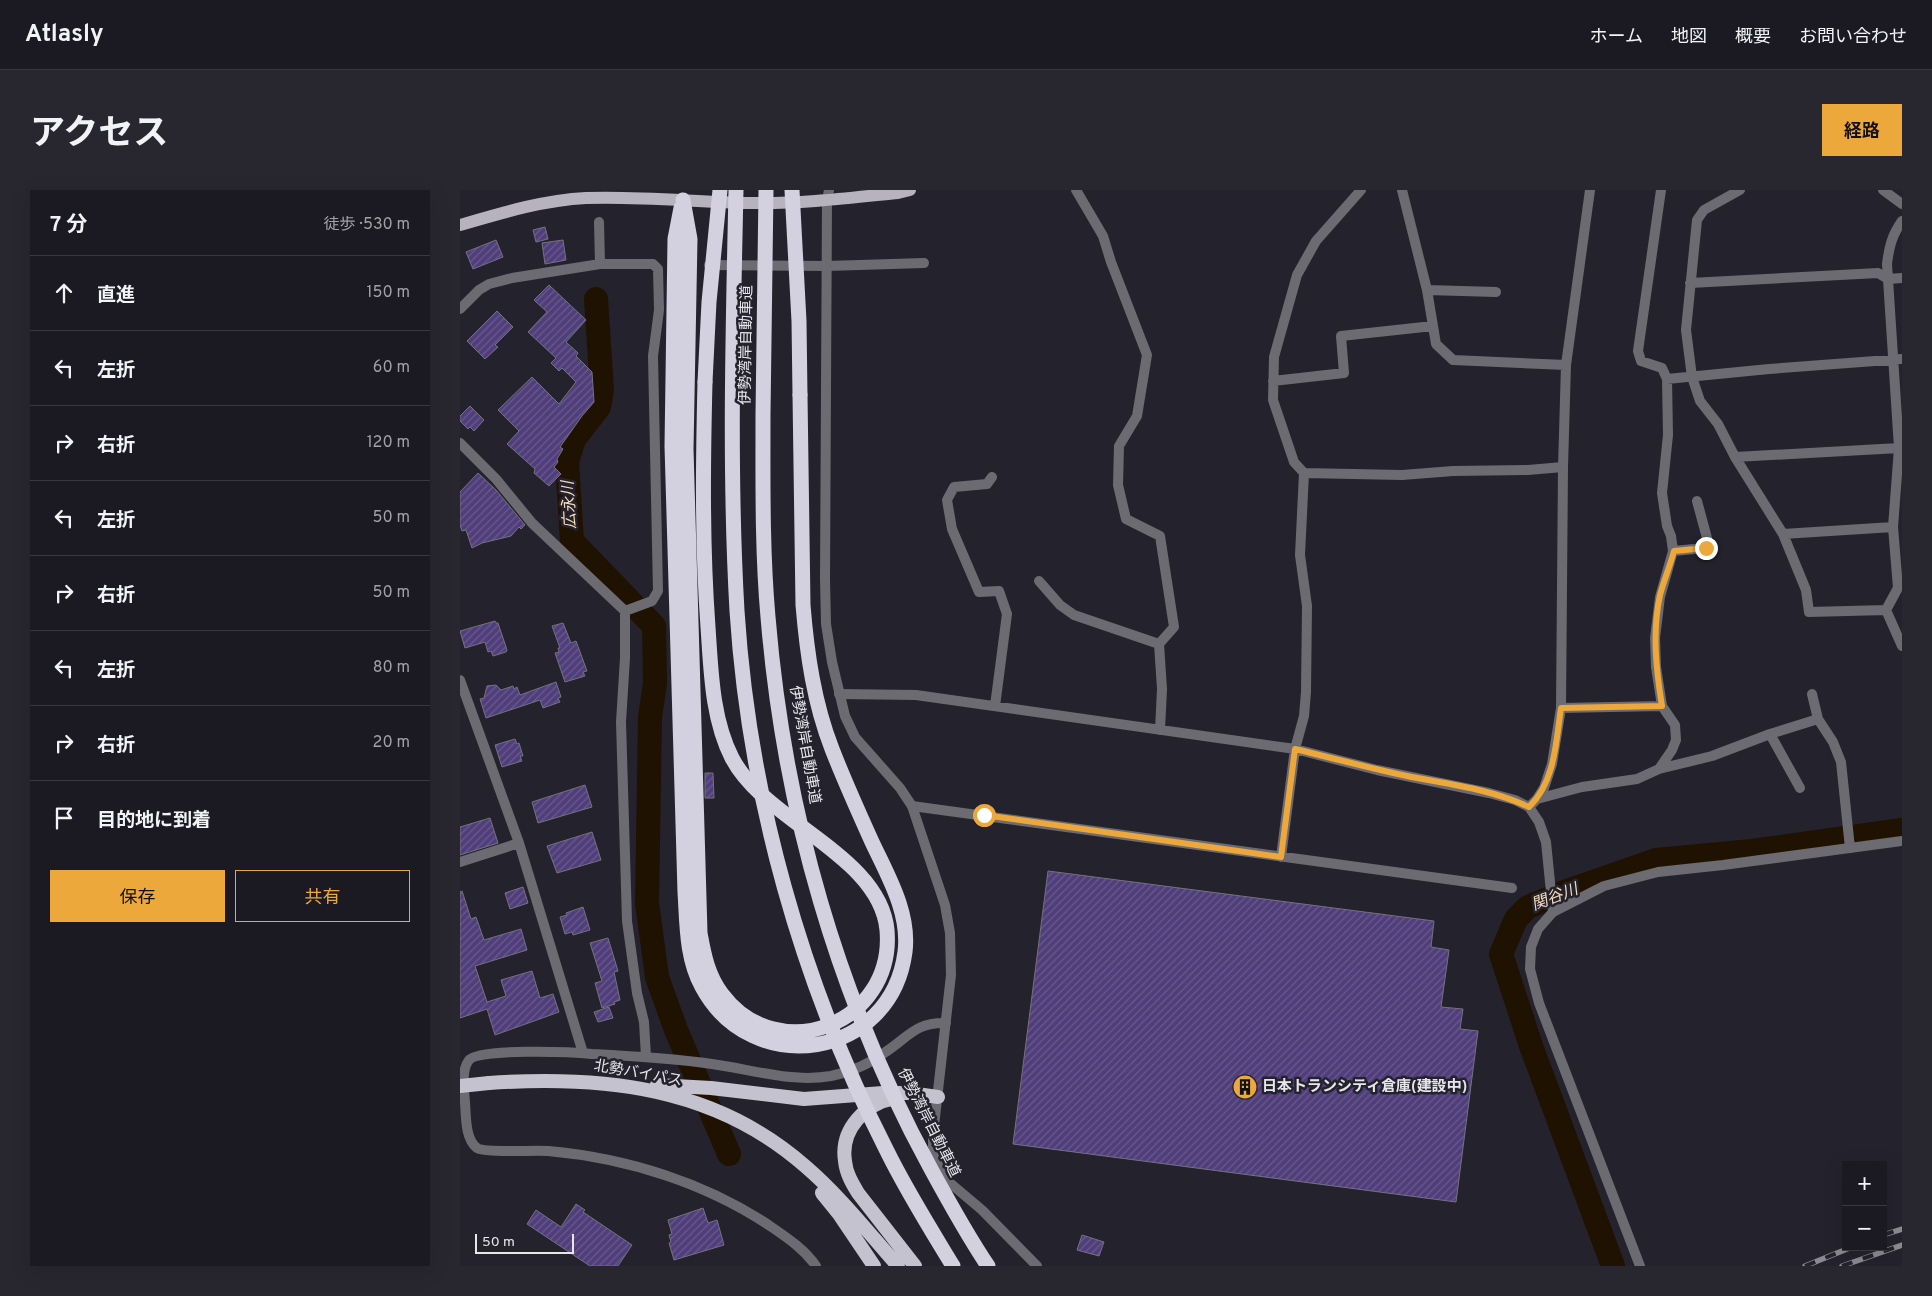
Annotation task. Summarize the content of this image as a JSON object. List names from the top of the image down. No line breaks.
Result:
{"streets":{"highway":["伊勢湾岸自動車道","北勢バイパス"]},"water":["広永川","関谷川"],"places":{"building":["日本トランシティ倉庫(建設中)"]},"scale_bar":"50 m","page":{"header":"Atlasly","nav":["ホーム","地図","概要","お問い合わせ"],"title":"アクセス","buttons":["経路",["保存","共有"]],"heading":["7 分","徒歩 · 530 m"],"list":[["直進","150 m"],["左折","60 m"],["右折","120 m"],["左折","50 m"],["右折","50 m"],["左折","80 m"],["右折","20 m"],"目的地に到着"],"map_buttons":["+","−"],"scale":"50 m"}}
